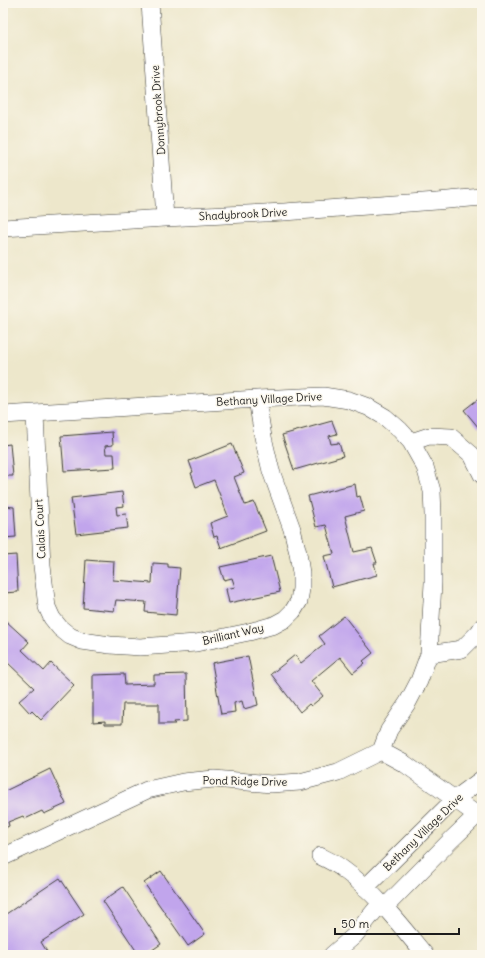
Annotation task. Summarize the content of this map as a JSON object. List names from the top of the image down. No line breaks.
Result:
{"streets":{"street":["Donnybrook Drive","Shadybrook Drive","Bethany Village Drive","Calais Court","Brilliant Way","Pond Ridge Drive"]},"crossings":[["Donnybrook Drive","Shadybrook Drive"],["Bethany Village Drive","Calais Court"],["Bethany Village Drive","Brilliant Way"],["Bethany Village Drive","Pond Ridge Drive"],["Calais Court","Brilliant Way"]],"scale_bar":"50 m"}
